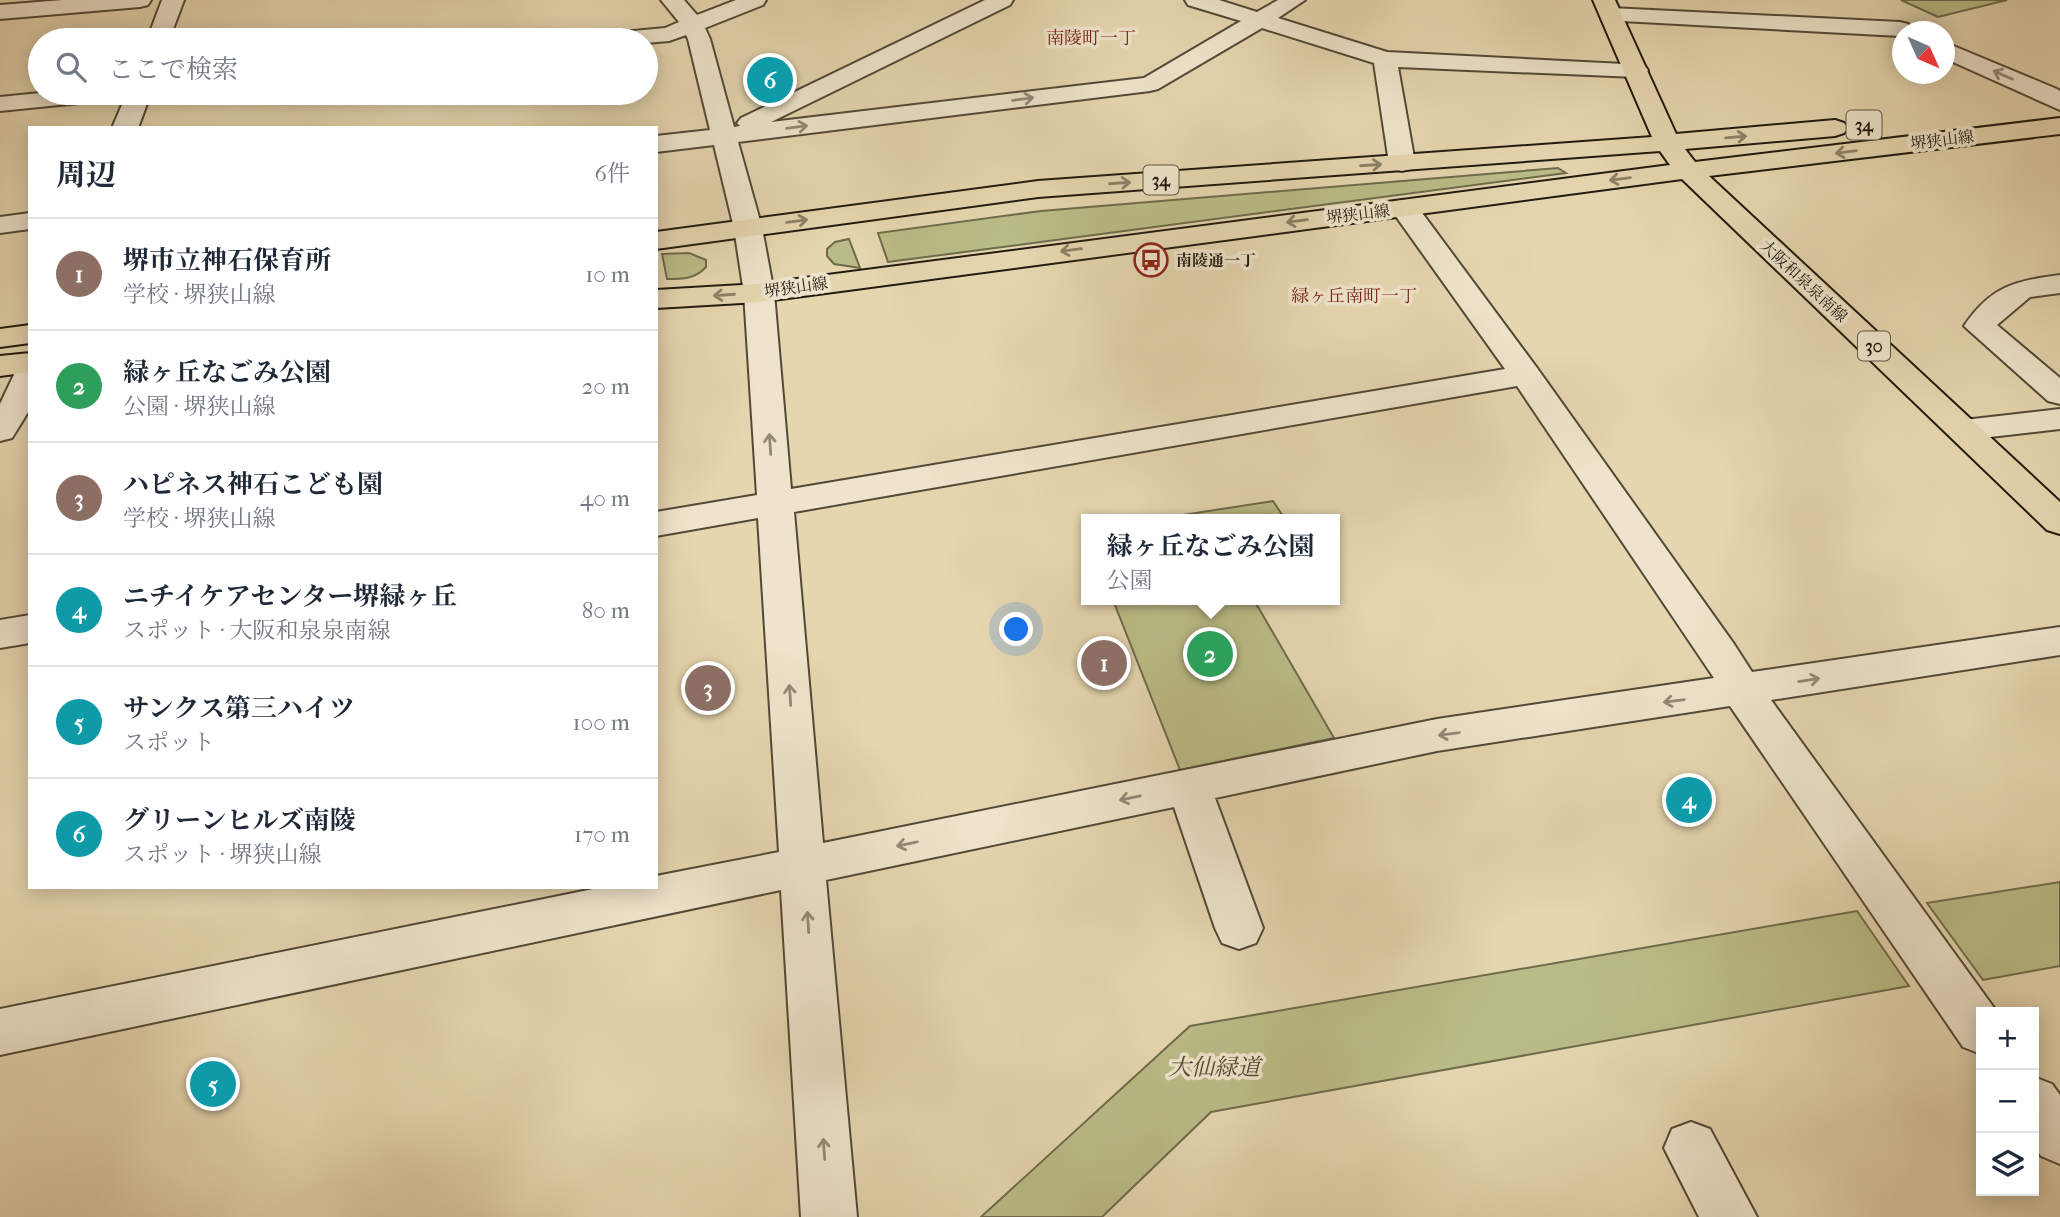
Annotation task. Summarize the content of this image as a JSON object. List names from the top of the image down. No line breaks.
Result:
{"streets":{"main road":["34","堺狭山線","大阪和泉泉南線","30"]},"crossings":[["34","大阪和泉泉南線"],["堺狭山線","大阪和泉泉南線"]],"districts":["南陵町一丁","緑ヶ丘南町一丁"],"parks":["大仙緑道"],"places":{"bus stop":["南陵通一丁"]},"north":"bottom right","page":{"search":"ここで検索","pins":["6","2","1","3","4","5"],"heading":["周辺","6件"],"list":[{"mark":"1","name":"堺市立神石保育所","note":"学校 · 堺狭山線","value":"10 m"},{"mark":"2","name":"緑ヶ丘なごみ公園","note":"公園 · 堺狭山線","value":"20 m"},{"mark":"3","name":"ハピネス神石こども園","note":"学校 · 堺狭山線","value":"40 m"},{"mark":"4","name":"ニチイケアセンター堺緑ヶ丘","note":"スポット · 大阪和泉泉南線","value":"80 m"},{"mark":"5","name":"サンクス第三ハイツ","note":"スポット","value":"100 m"},{"mark":"6","name":"グリーンヒルズ南陵","note":"スポット · 堺狭山線","value":"170 m"}],"popup":["緑ヶ丘なごみ公園","公園"],"map_buttons":["+","−"]}}
